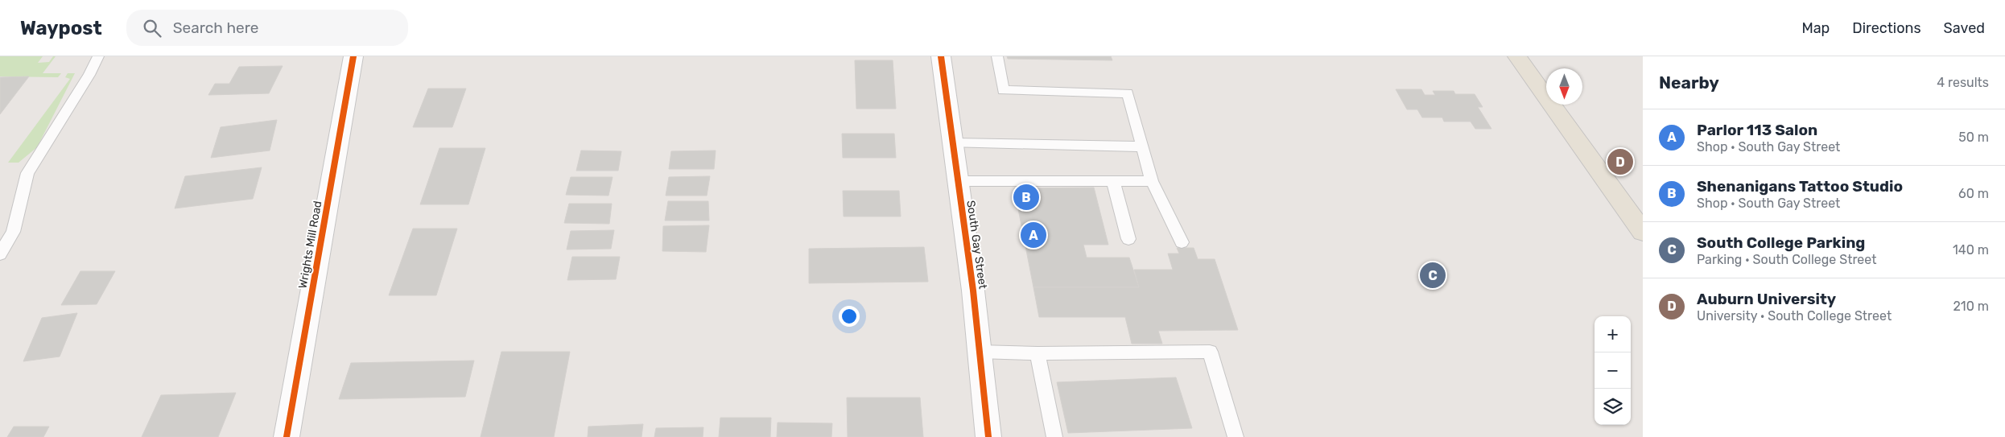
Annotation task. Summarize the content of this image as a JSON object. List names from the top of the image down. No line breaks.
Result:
{"streets":{"street":["Wrights Mill Road","South Gay Street"]},"north":"bottom","page":{"header":"Waypost","search":"Search here","nav":["Map","Directions","Saved"],"heading":["Nearby","4 results"],"list":[{"mark":"A","name":"Parlor 113 Salon","note":"Shop · South Gay Street","value":"50 m"},{"mark":"B","name":"Shenanigans Tattoo Studio","note":"Shop · South Gay Street","value":"60 m"},{"mark":"C","name":"South College Parking","note":"Parking · South College Street","value":"140 m"},{"mark":"D","name":"Auburn University","note":"University · South College Street","value":"210 m"}],"pins":["D","B","A","C"],"map_buttons":["+","−"]}}
